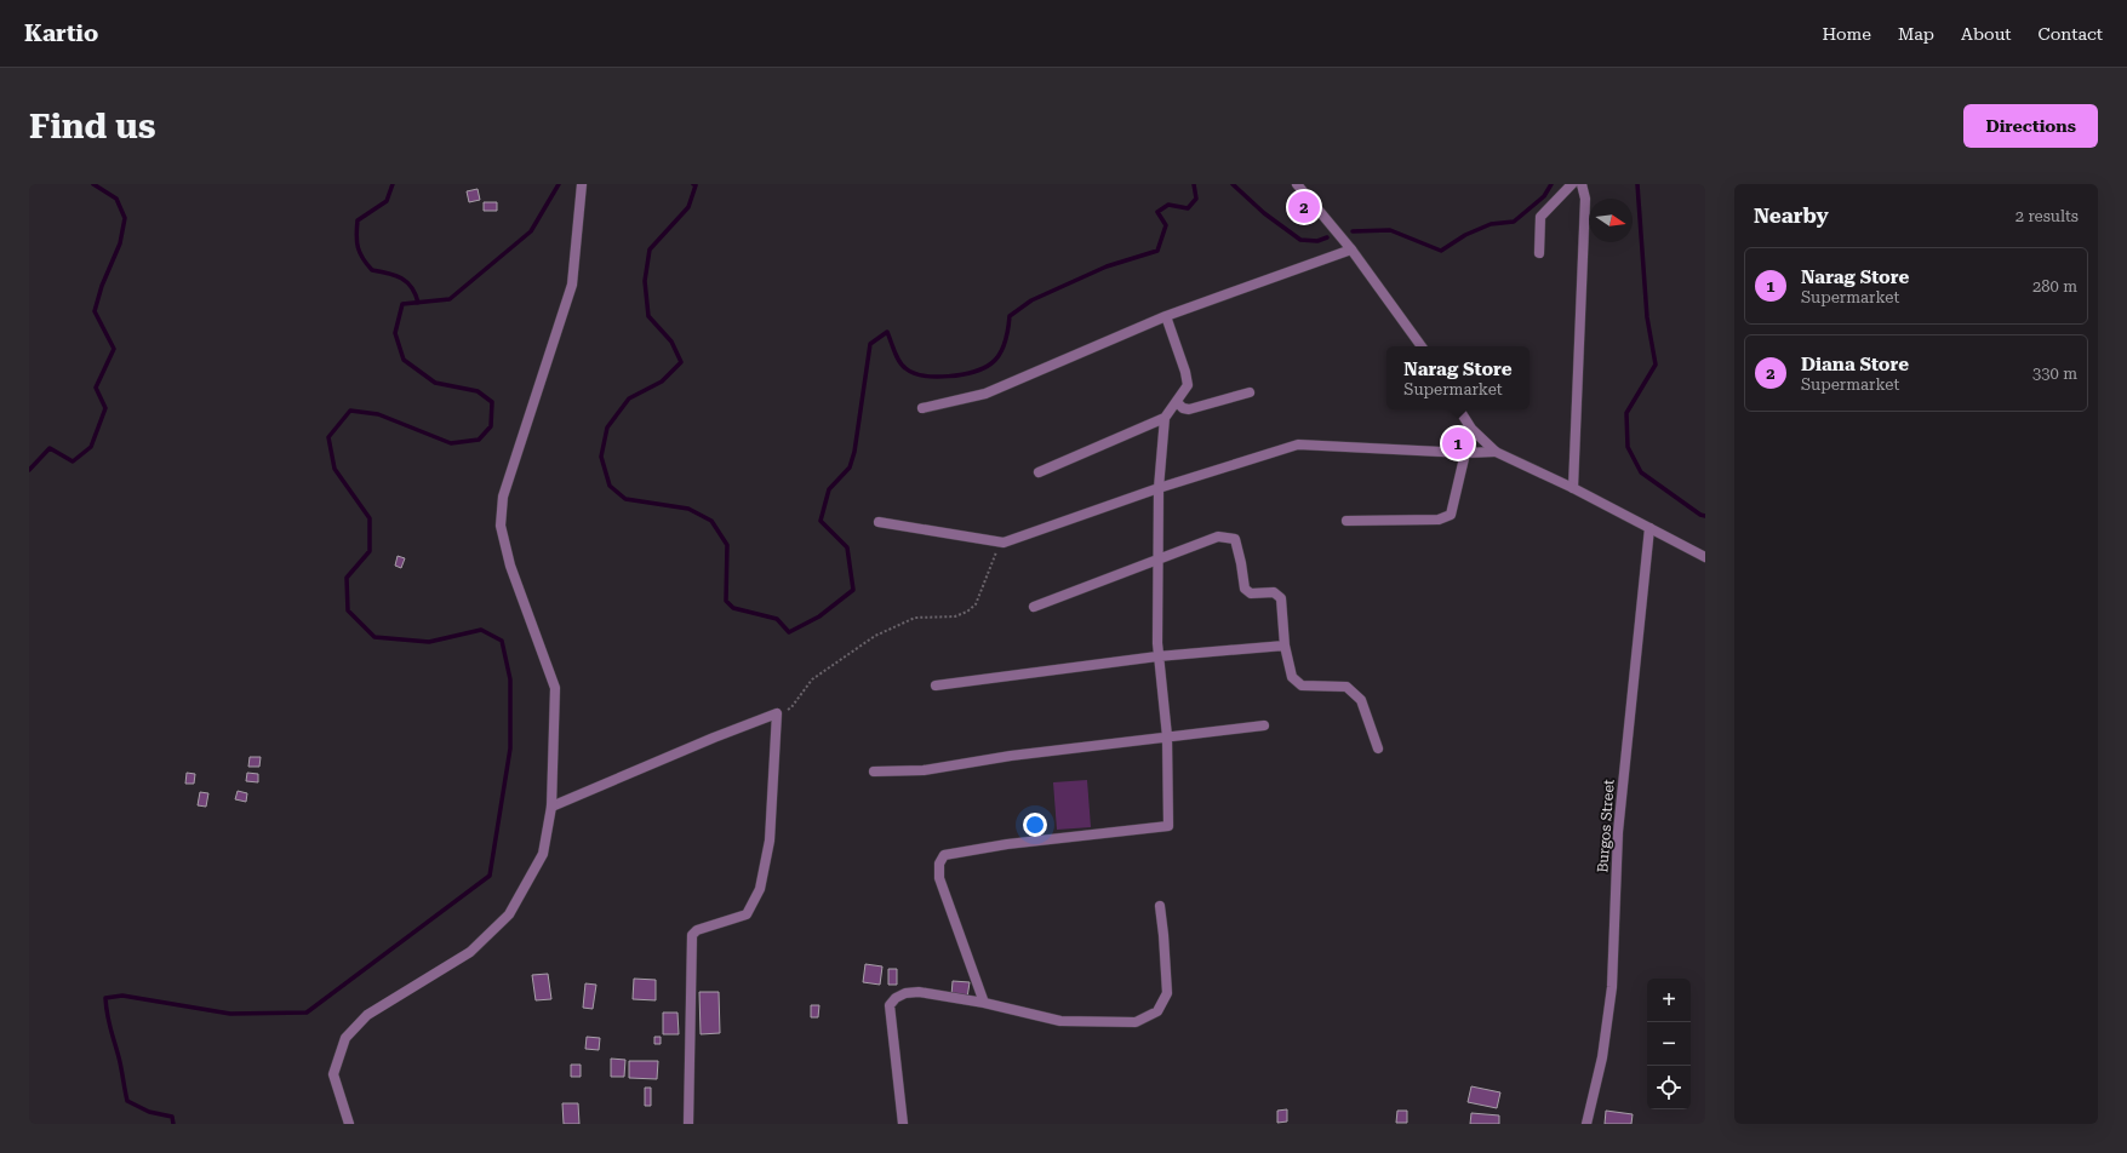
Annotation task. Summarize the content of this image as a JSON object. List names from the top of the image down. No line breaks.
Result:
{"streets":{"street":["Burgos Street"]},"north":"right","page":{"header":"Kartio","nav":["Home","Map","About","Contact"],"buttons":"Directions","title":"Find us","heading":["Nearby","2 results"],"pins":["2","1"],"list":[{"mark":"1","name":"Narag Store","note":"Supermarket","value":"280 m"},{"mark":"2","name":"Diana Store","note":"Supermarket","value":"330 m"}],"popup":["Narag Store","Supermarket"],"map_buttons":["+","−"]}}
